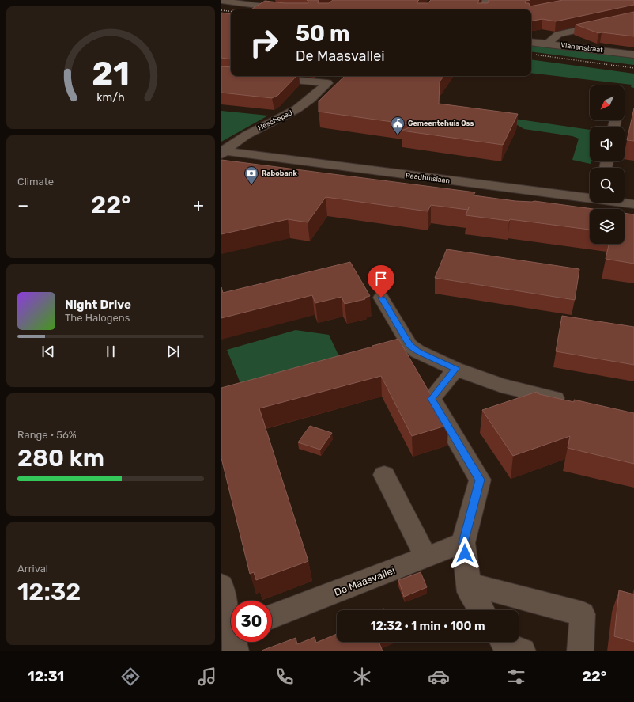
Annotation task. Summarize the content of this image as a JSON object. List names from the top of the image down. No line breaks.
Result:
{"streets":{"street":["Vianenstraat","Heschepad","Raadhuislaan","De Maasvallei"]},"crossings":[["Heschepad","Raadhuislaan"]],"places":{"public building":["Gemeentehuis Oss"],"bank":["Rabobank"]},"north":"bottom left","page":{"turn":["50 m","De Maasvallei"],"tile":["Climate",["Range · 56%","280 km"],["Arrival","12:32"]],"heat":["−","22°","+"],"song":["Night Drive","The Halogens"],"limit":"30","trip":"12:32 · 1 min · 100 m","tabs":["12:31","22°"],"gauge":["21","km/h"]}}
